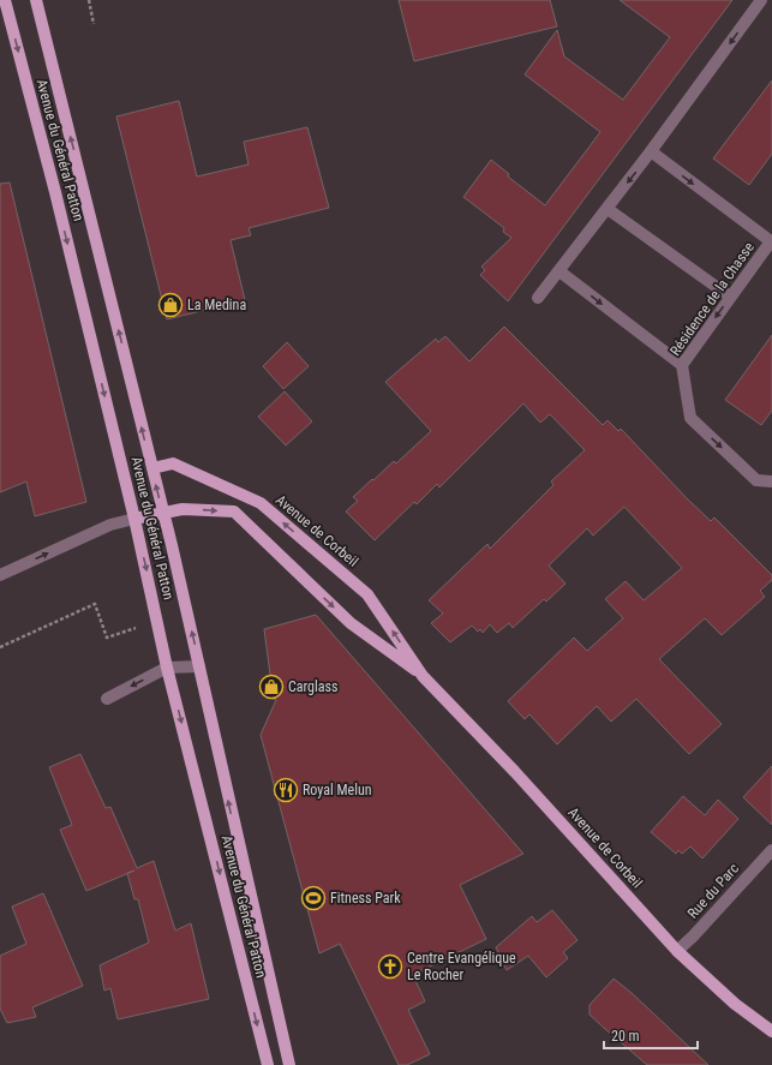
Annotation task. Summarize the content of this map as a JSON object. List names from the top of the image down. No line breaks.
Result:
{"streets":{"main road":["Avenue du Général Patton","Avenue de Corbeil"],"street":["Résidence de la Chasse","Rue du Parc"]},"crossings":[["Avenue du Général Patton","Avenue de Corbeil"],["Avenue de Corbeil","Rue du Parc"]],"places":{"shop":["La Medina","Carglass"],"restaurant":["Royal Melun"],"sports":["Fitness Park"],"church":["Centre Evangélique Le Rocher"]},"scale_bar":"20 m"}
